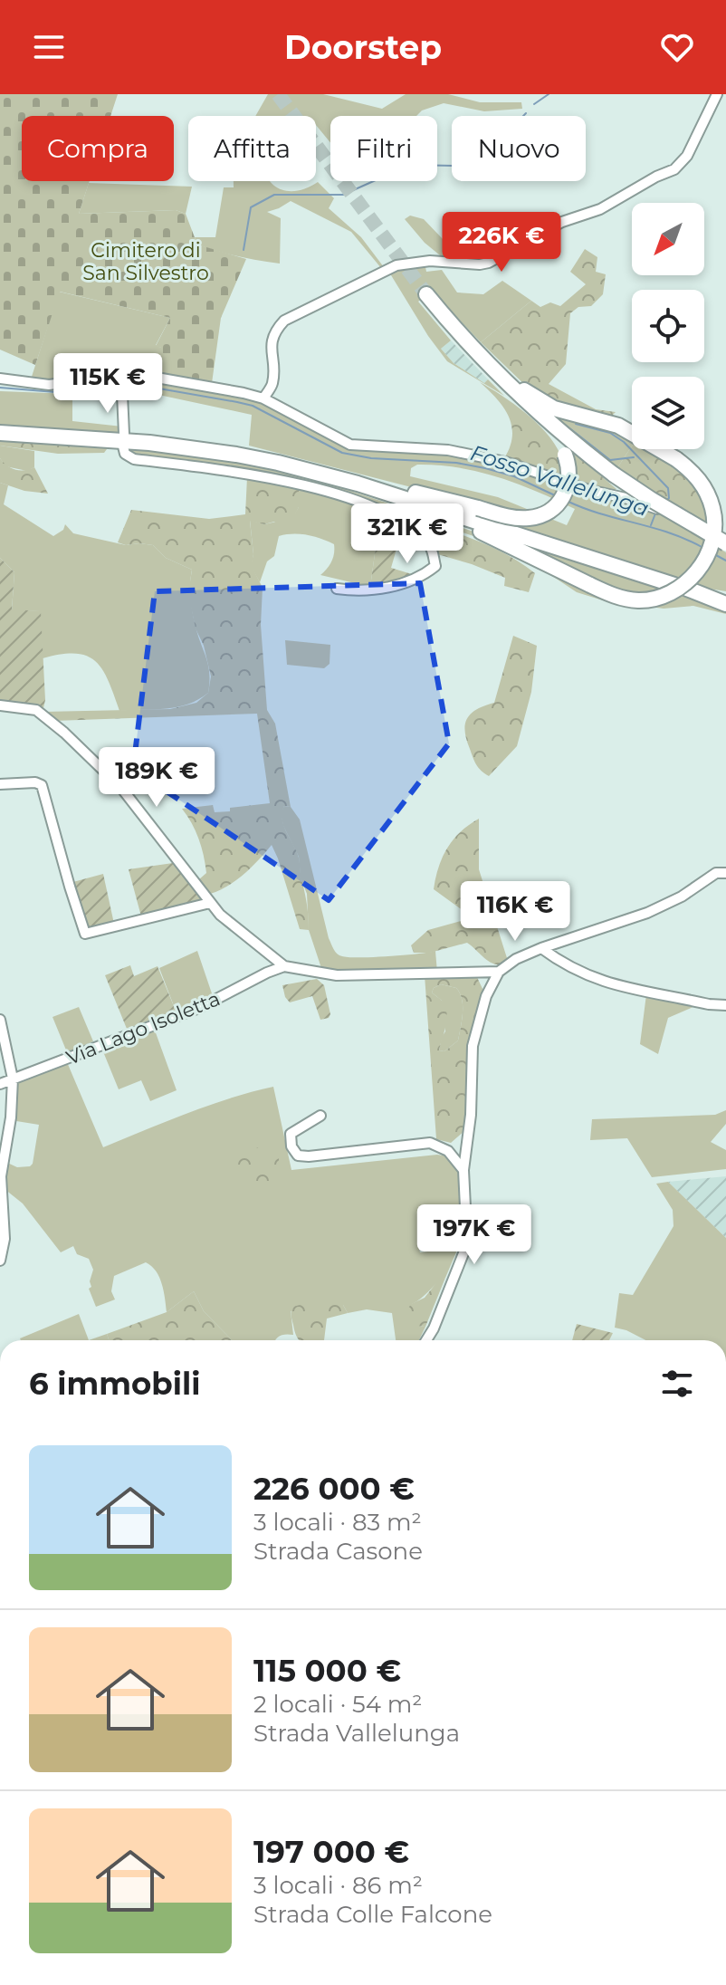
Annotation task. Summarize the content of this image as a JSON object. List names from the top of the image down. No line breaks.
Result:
{"streets":{"street":["Via Lago Isoletta"]},"water":["Fosso Vallelunga"],"parks":["Cimitero di San Silvestro"],"north":"bottom left","page":{"header":"Doorstep","chip":["Compra","Affitta","Filtri","Nuovo"],"price":["226K €","115K €","321K €","189K €","116K €","197K €"],"heading":"6 immobili","list":[{"name":"226 000 €","note":"3 locali · 83 m² · Strada Casone"},{"name":"115 000 €","note":"2 locali · 54 m² · Strada Vallelunga"},{"name":"197 000 €","note":"3 locali · 86 m² · Strada Colle Falcone"}]}}
